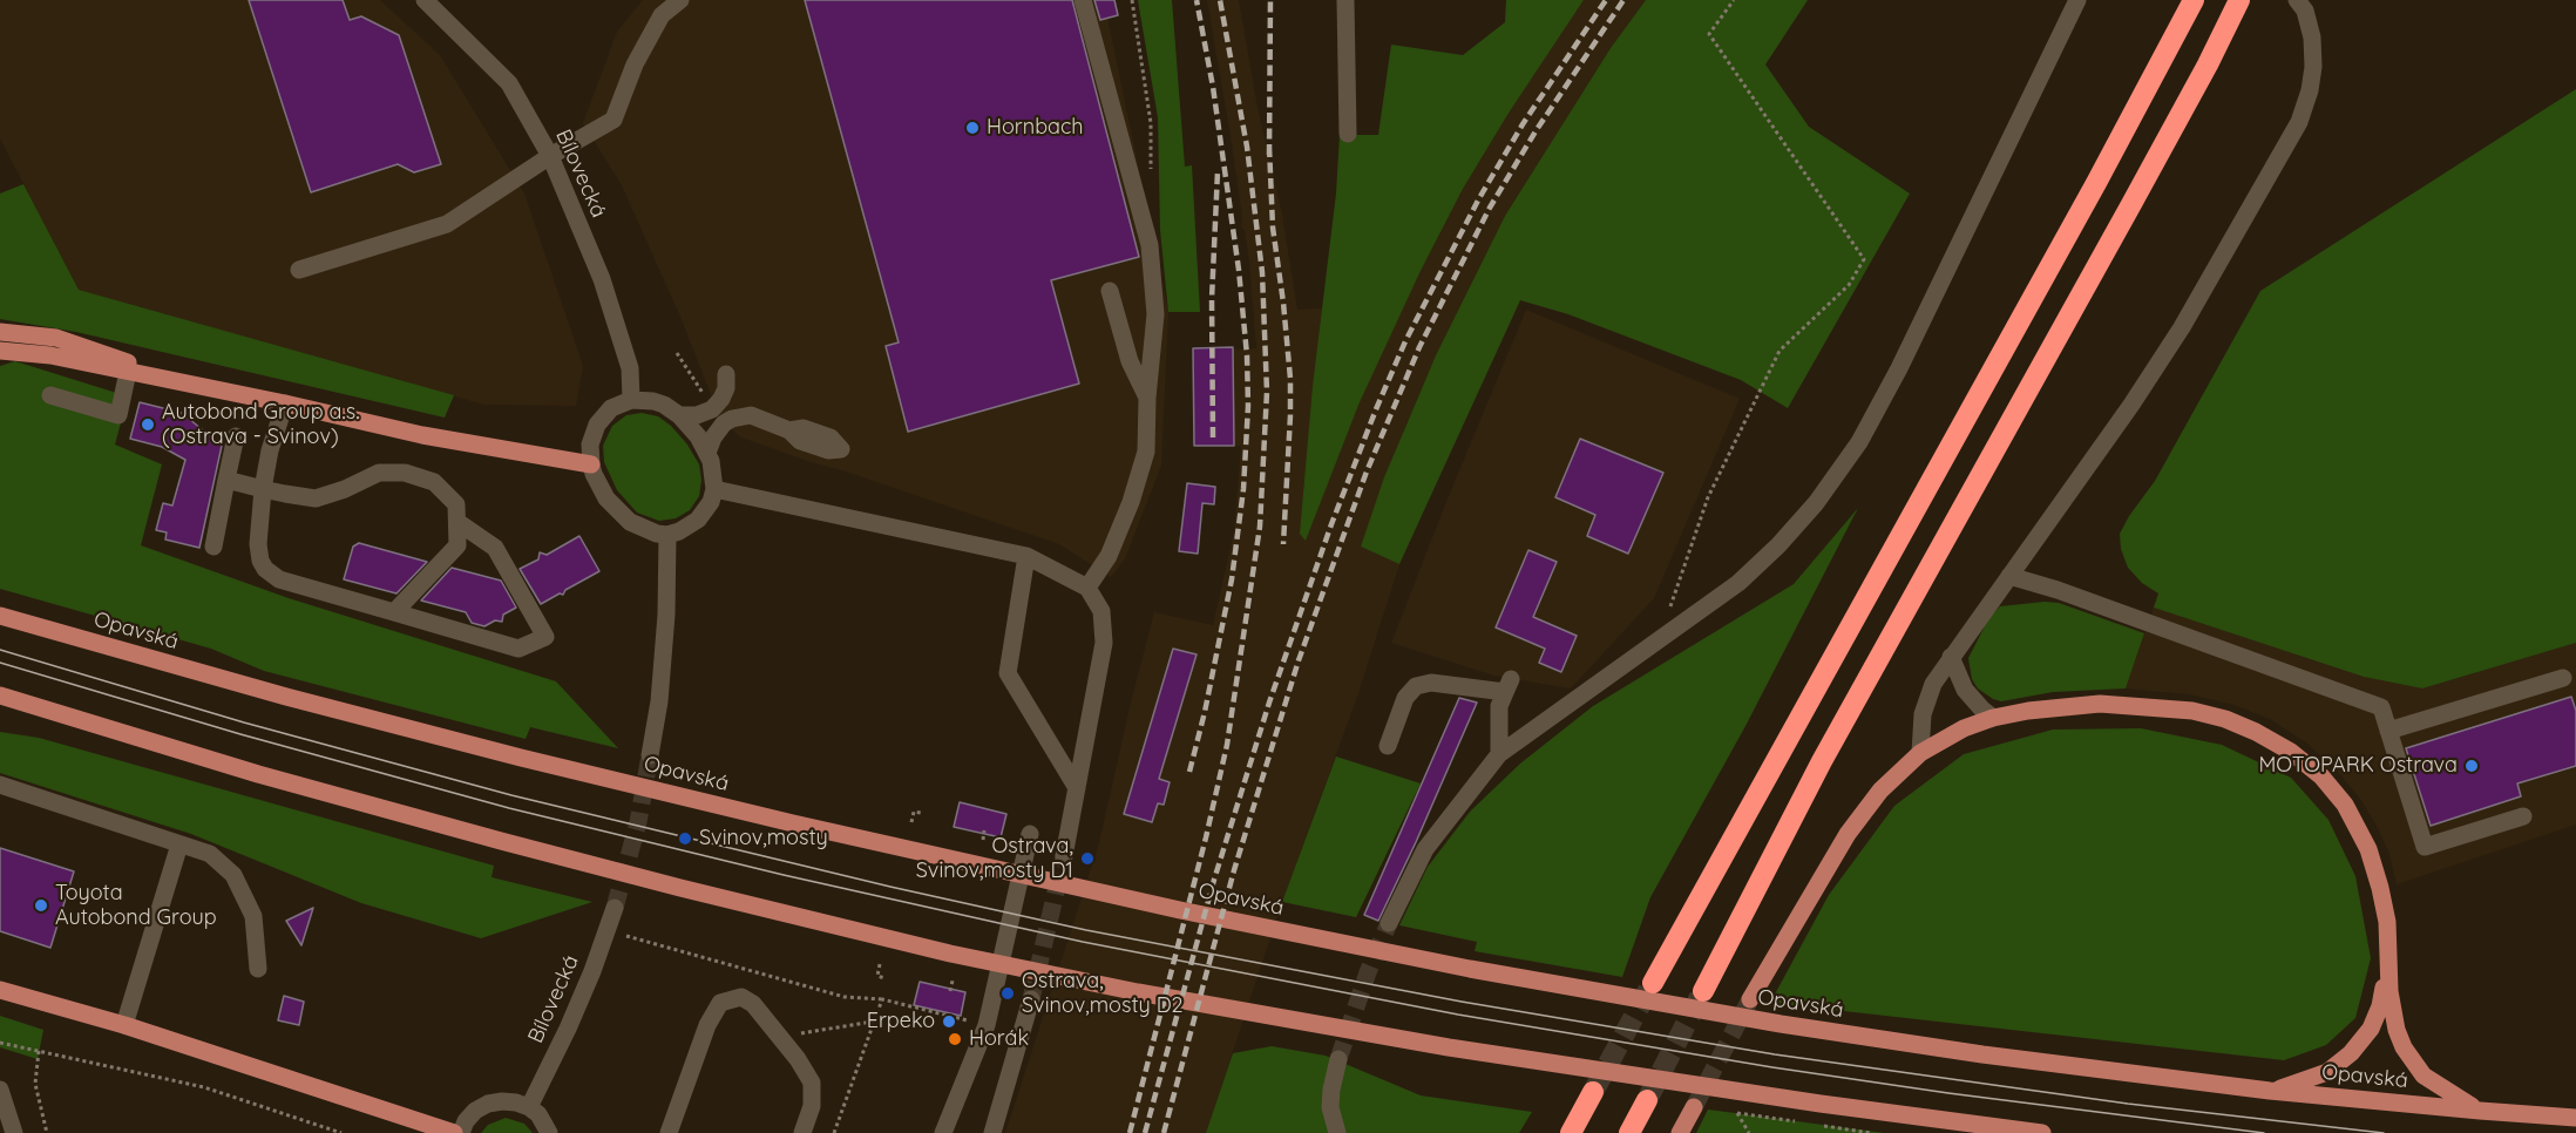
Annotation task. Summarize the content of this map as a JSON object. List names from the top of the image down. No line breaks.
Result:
{"streets":{"main road":["Opavská"],"street":["Bílovecká"]},"places":["Hornbach","Autobond Group a.s. (Ostrava - Svinov)","MOTOPARK Ostrava","Svinov,mosty","Ostrava, Svinov,mosty D1","Toyota Autobond Group","Ostrava, Svinov,mosty D2","Erpeko","Horák"]}
